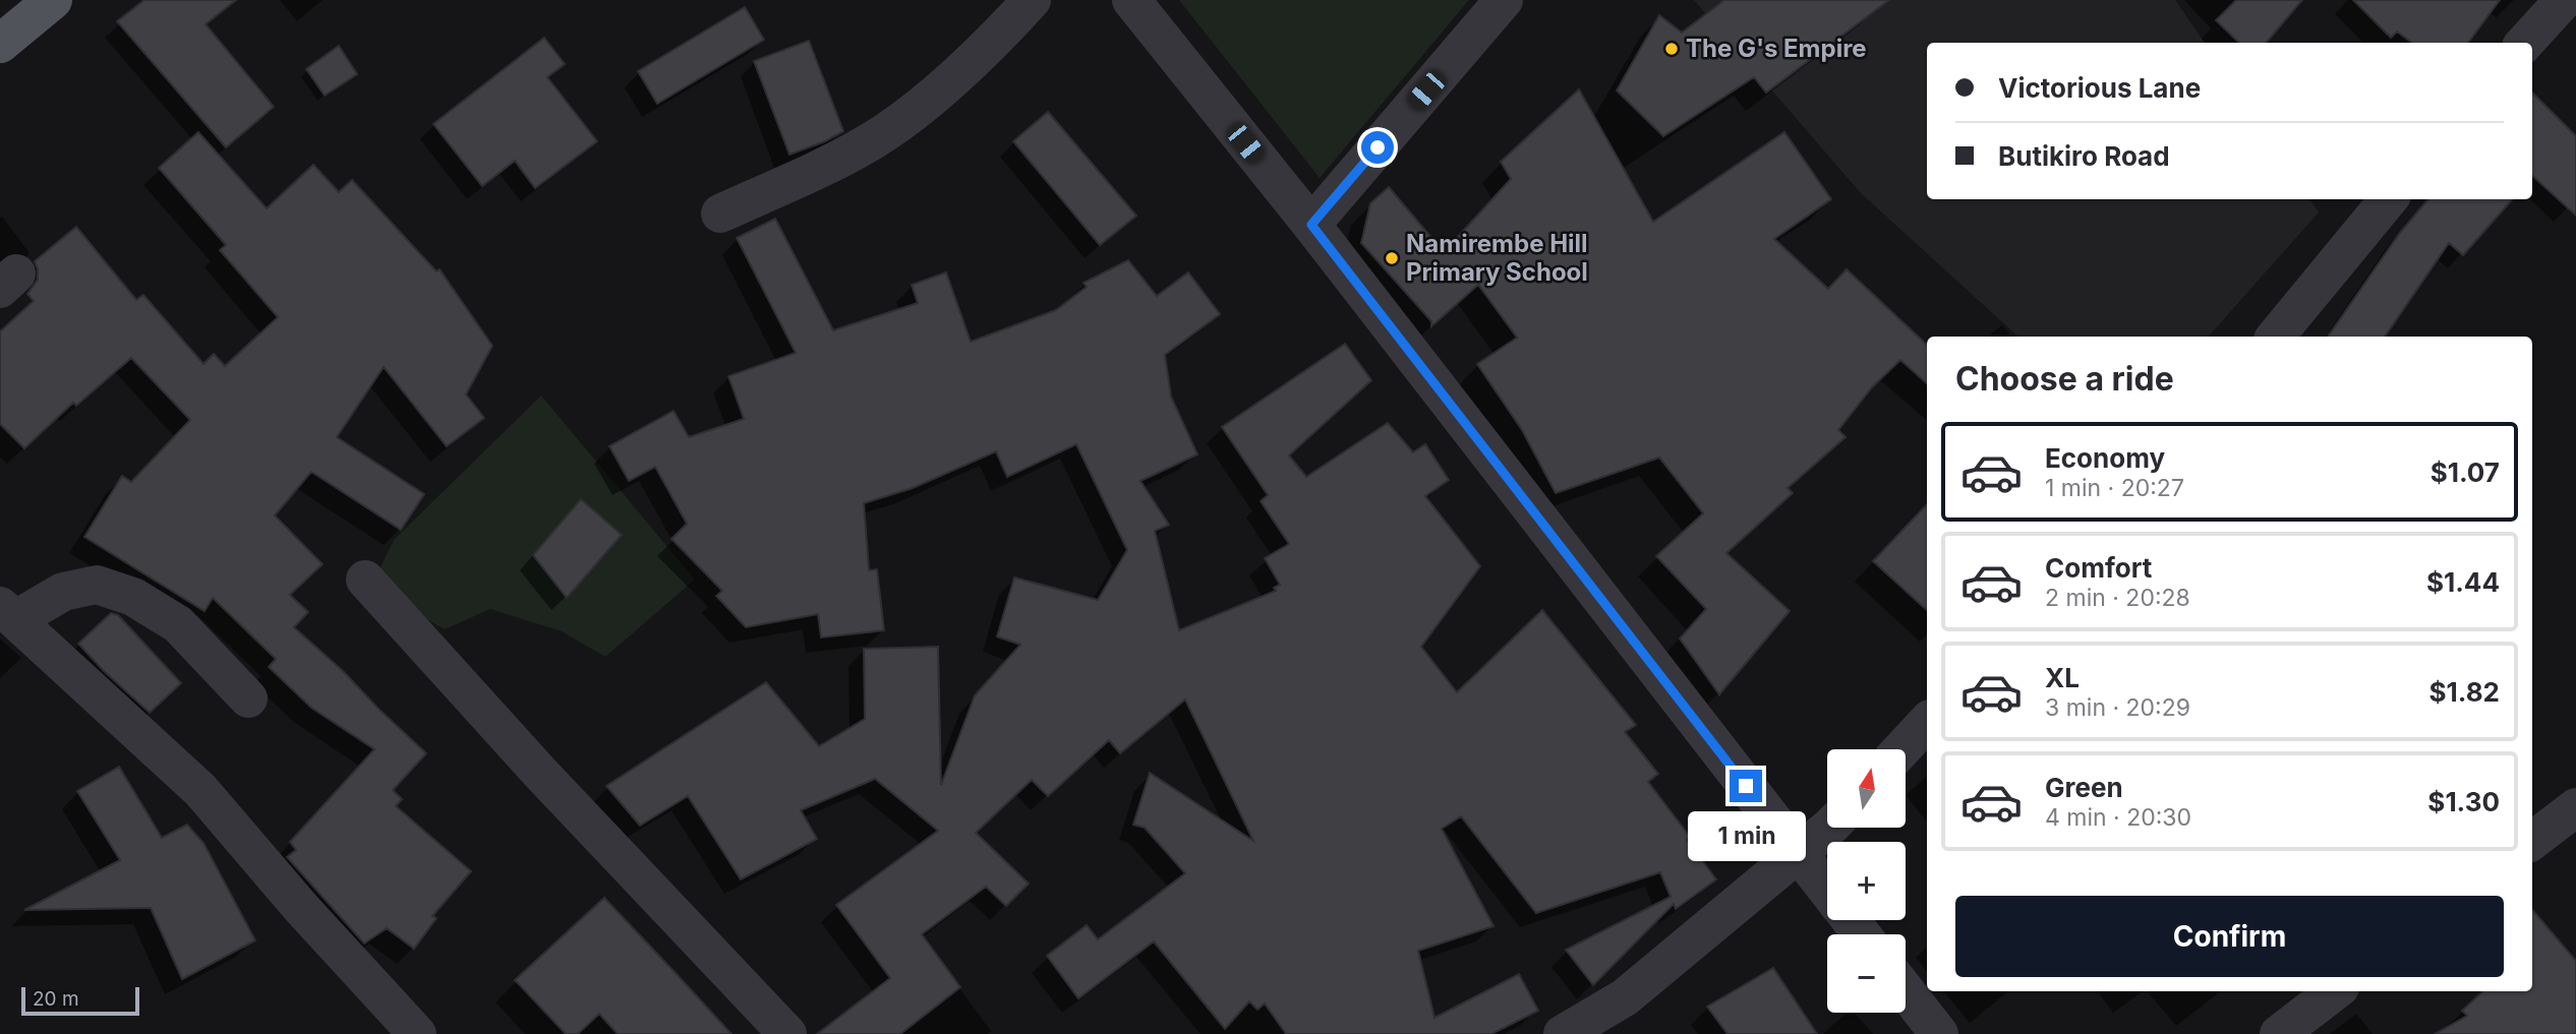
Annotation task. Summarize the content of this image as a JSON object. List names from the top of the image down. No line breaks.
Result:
{"places":["The G's Empire","Namirembe Hill Primary School"],"scale_bar":"20 m","north":"top","page":{"banner":["Victorious Lane","Butikiro Road"],"heading":"Choose a ride","list":[{"name":"Economy","note":"1 min · 20:27","value":"$1.07"},{"name":"Comfort","note":"2 min · 20:28","value":"$1.44"},{"name":"XL","note":"3 min · 20:29","value":"$1.82"},{"name":"Green","note":"4 min · 20:30","value":"$1.30"}],"map_buttons":["+","−"],"bubble":"1 min","buttons":"Confirm","scale":"20 m"}}
